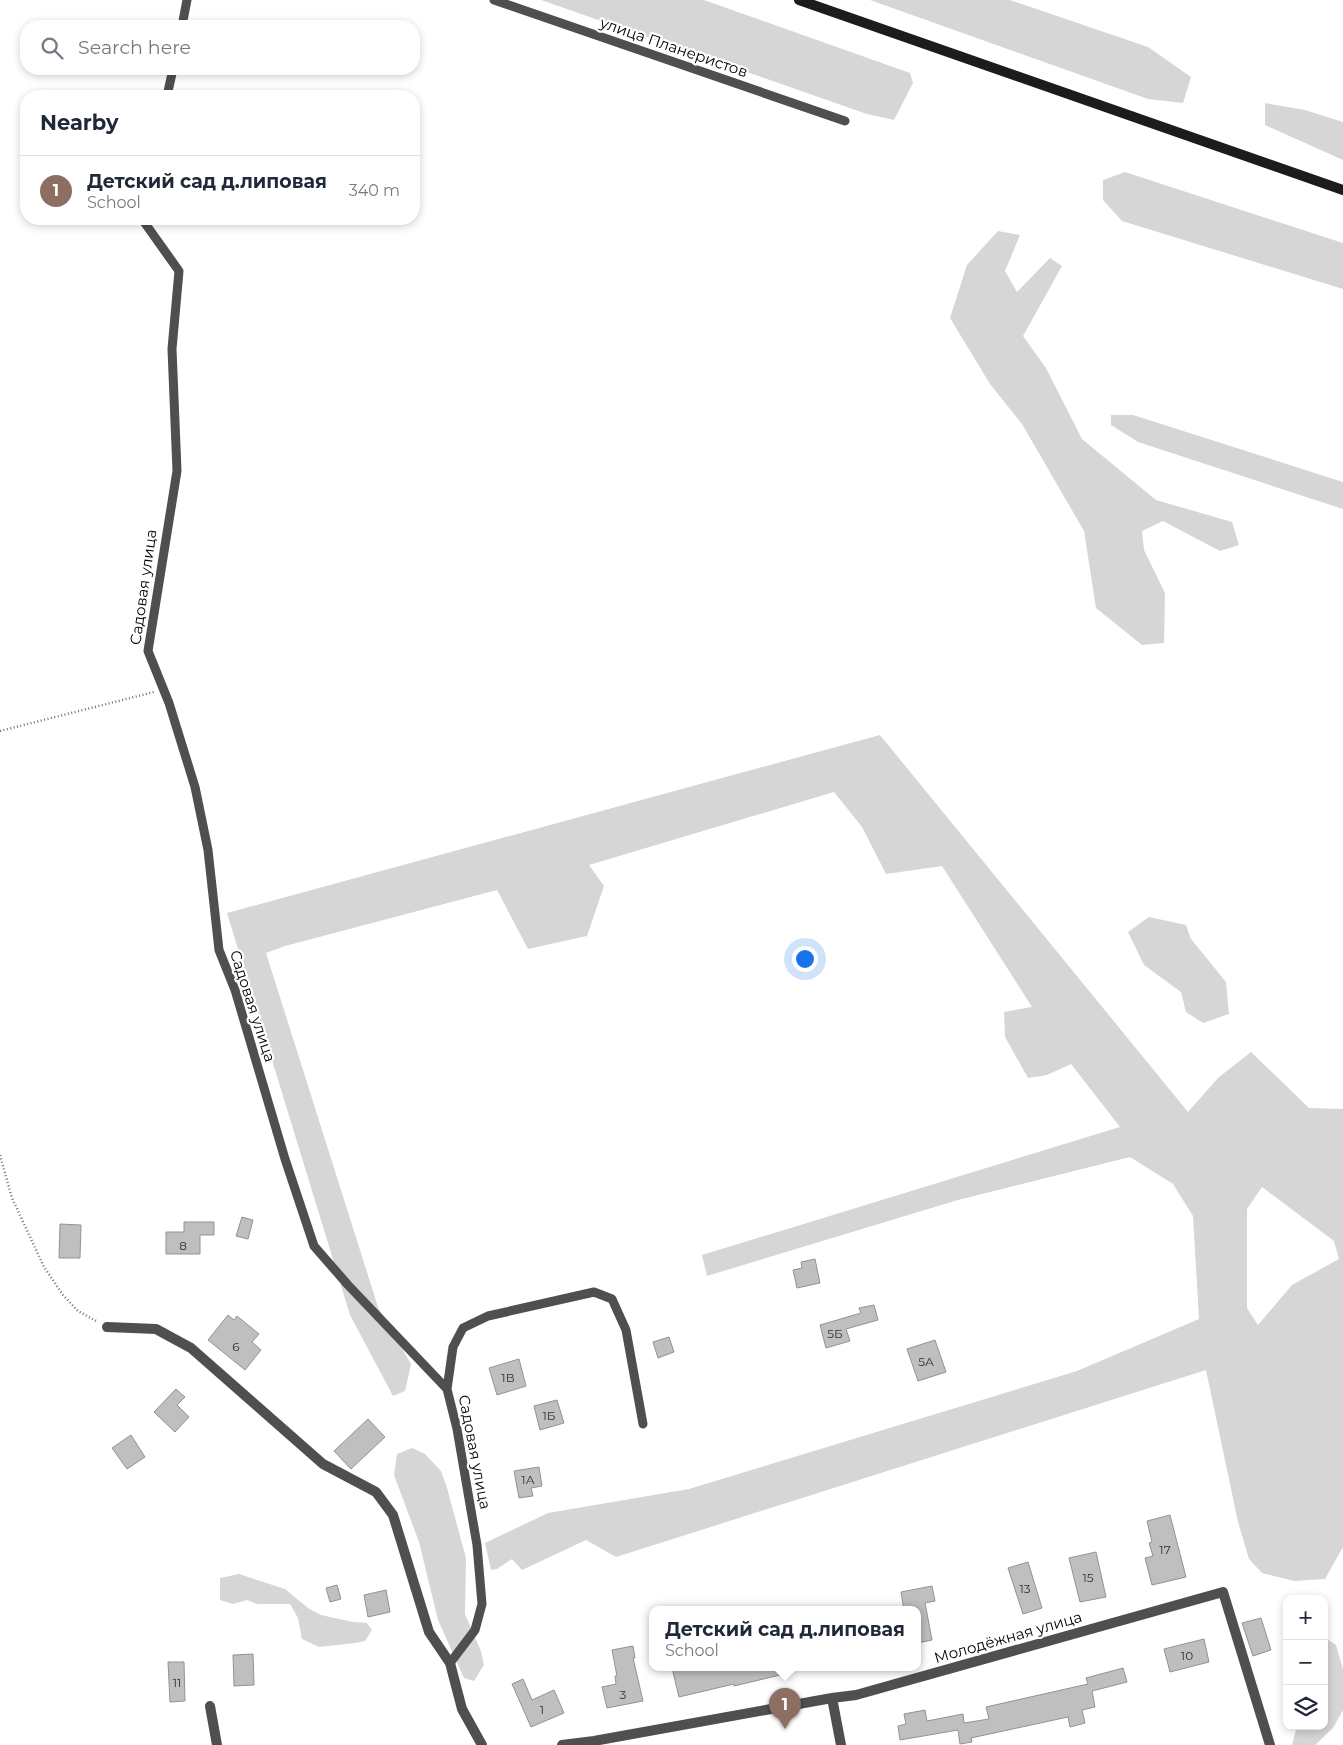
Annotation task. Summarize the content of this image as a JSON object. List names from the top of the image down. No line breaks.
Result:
{"streets":{"street":["Молодёжная улица"],"lane":["улица Планеристов","Садовая улица"]},"house_numbers":["8","5Б","6","5А","1В","1Б","1А","17","15","13","10","11","3","1"],"page":{"search":"Search here","heading":"Nearby","list":[{"mark":"1","name":"Детский сад д.липовая","note":"School","value":"340 m"}],"map_buttons":["+","−"],"popup":["Детский сад д.липовая","School"],"pins":"1"}}
